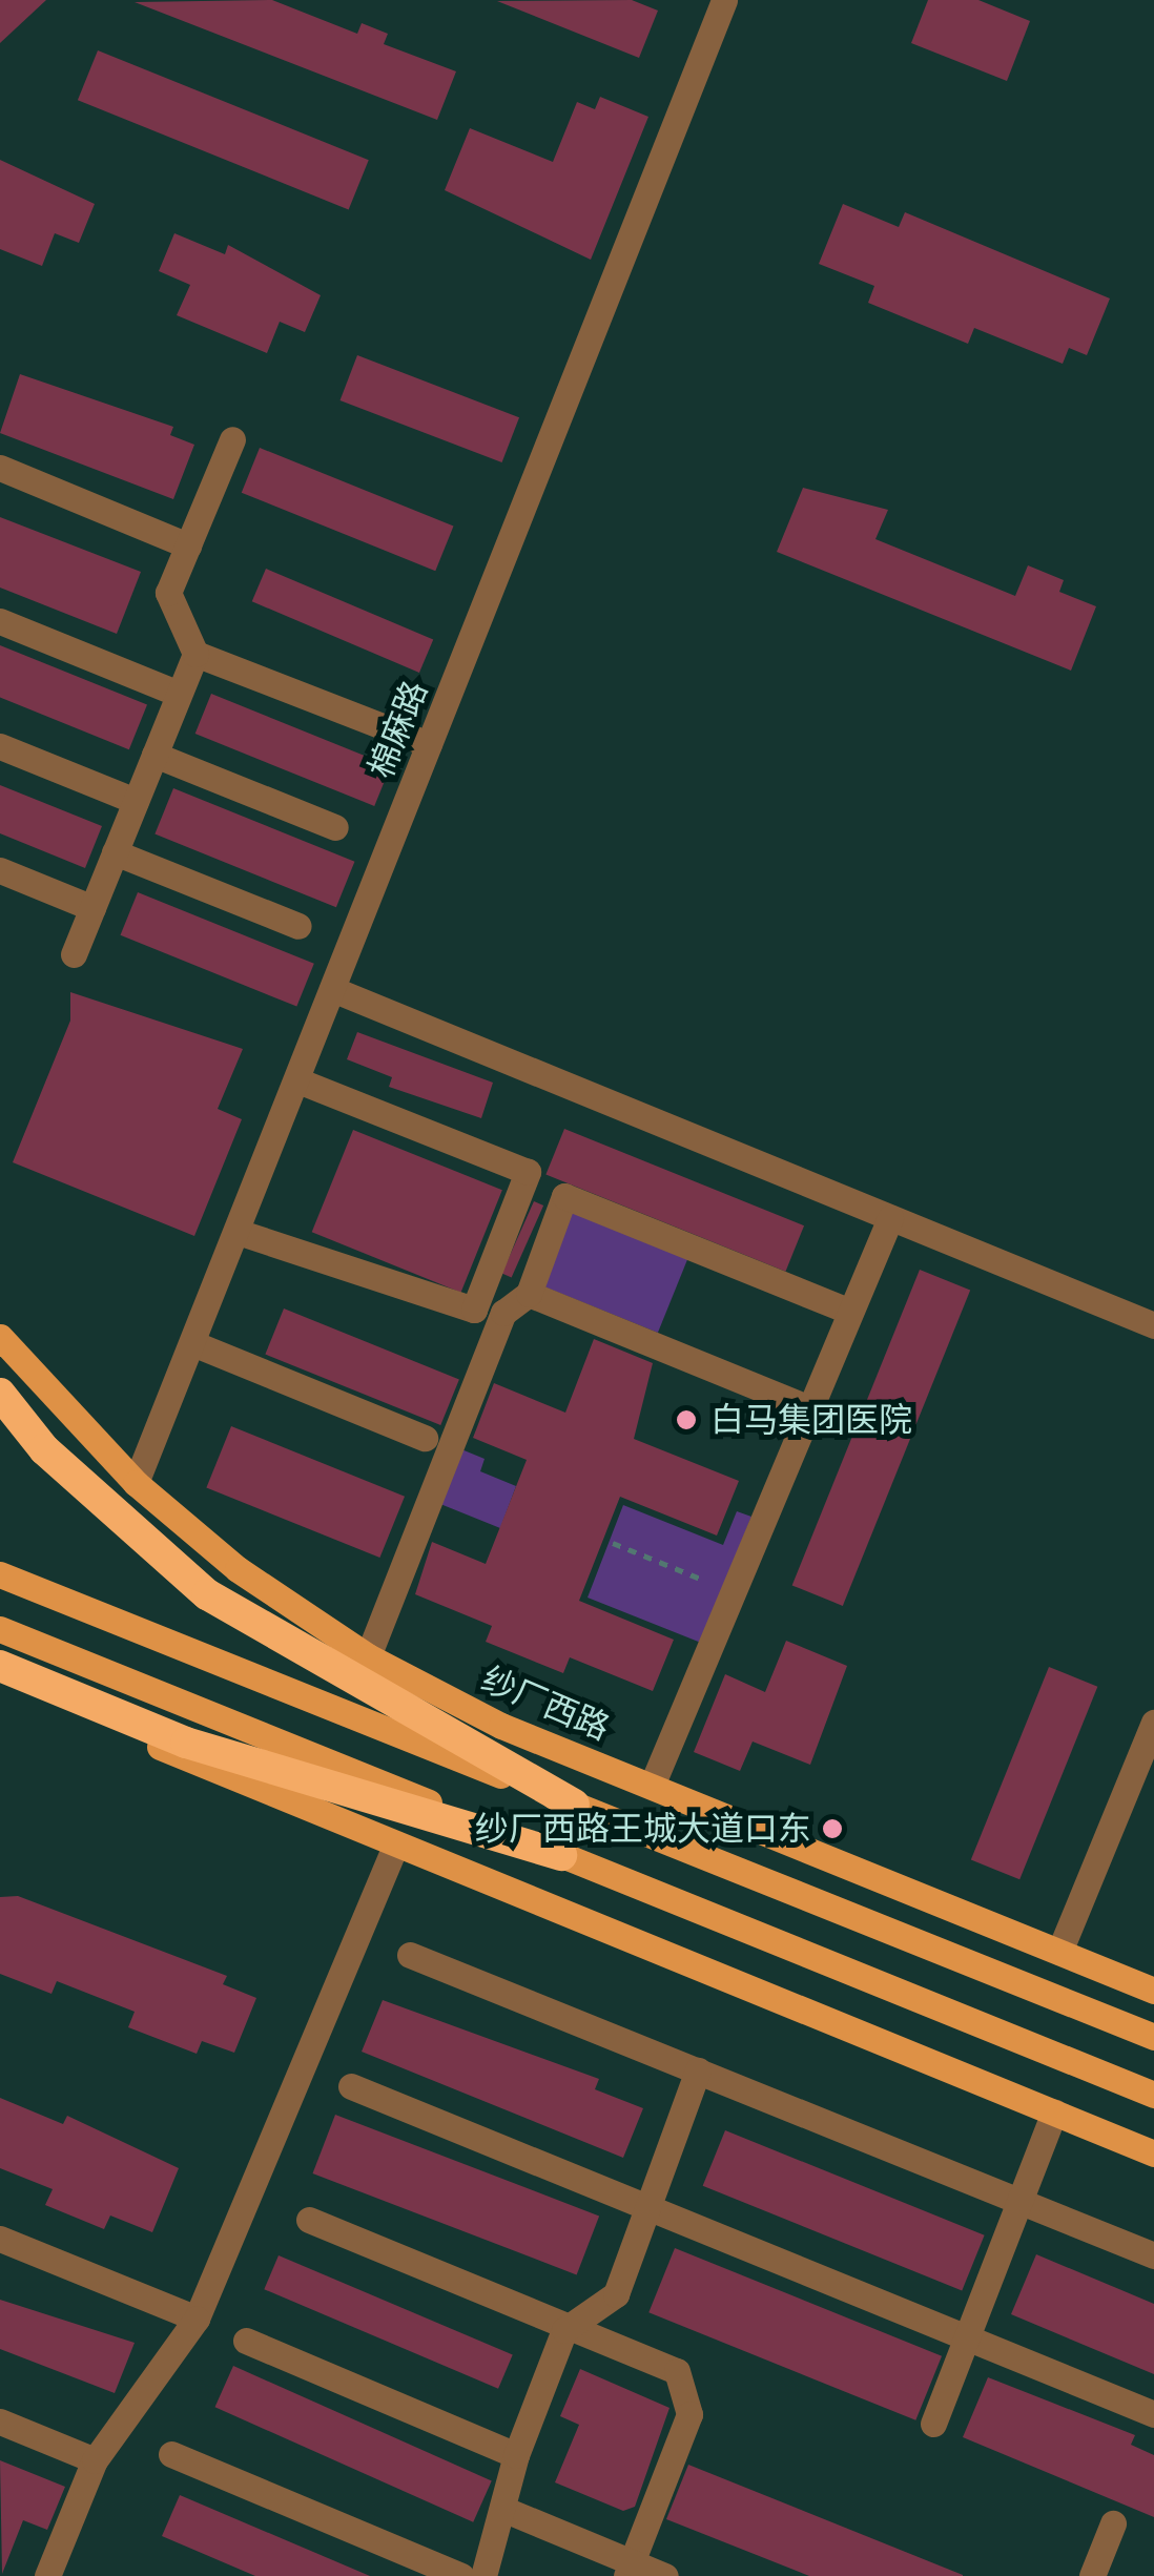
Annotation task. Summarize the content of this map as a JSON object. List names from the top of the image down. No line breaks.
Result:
{"streets":{"main road":["纱厂西路"],"street":["棉麻路"]},"crossings":[["棉麻路","纱厂西路"]],"places":["白马集团医院","纱厂西路王城大道口东"]}
